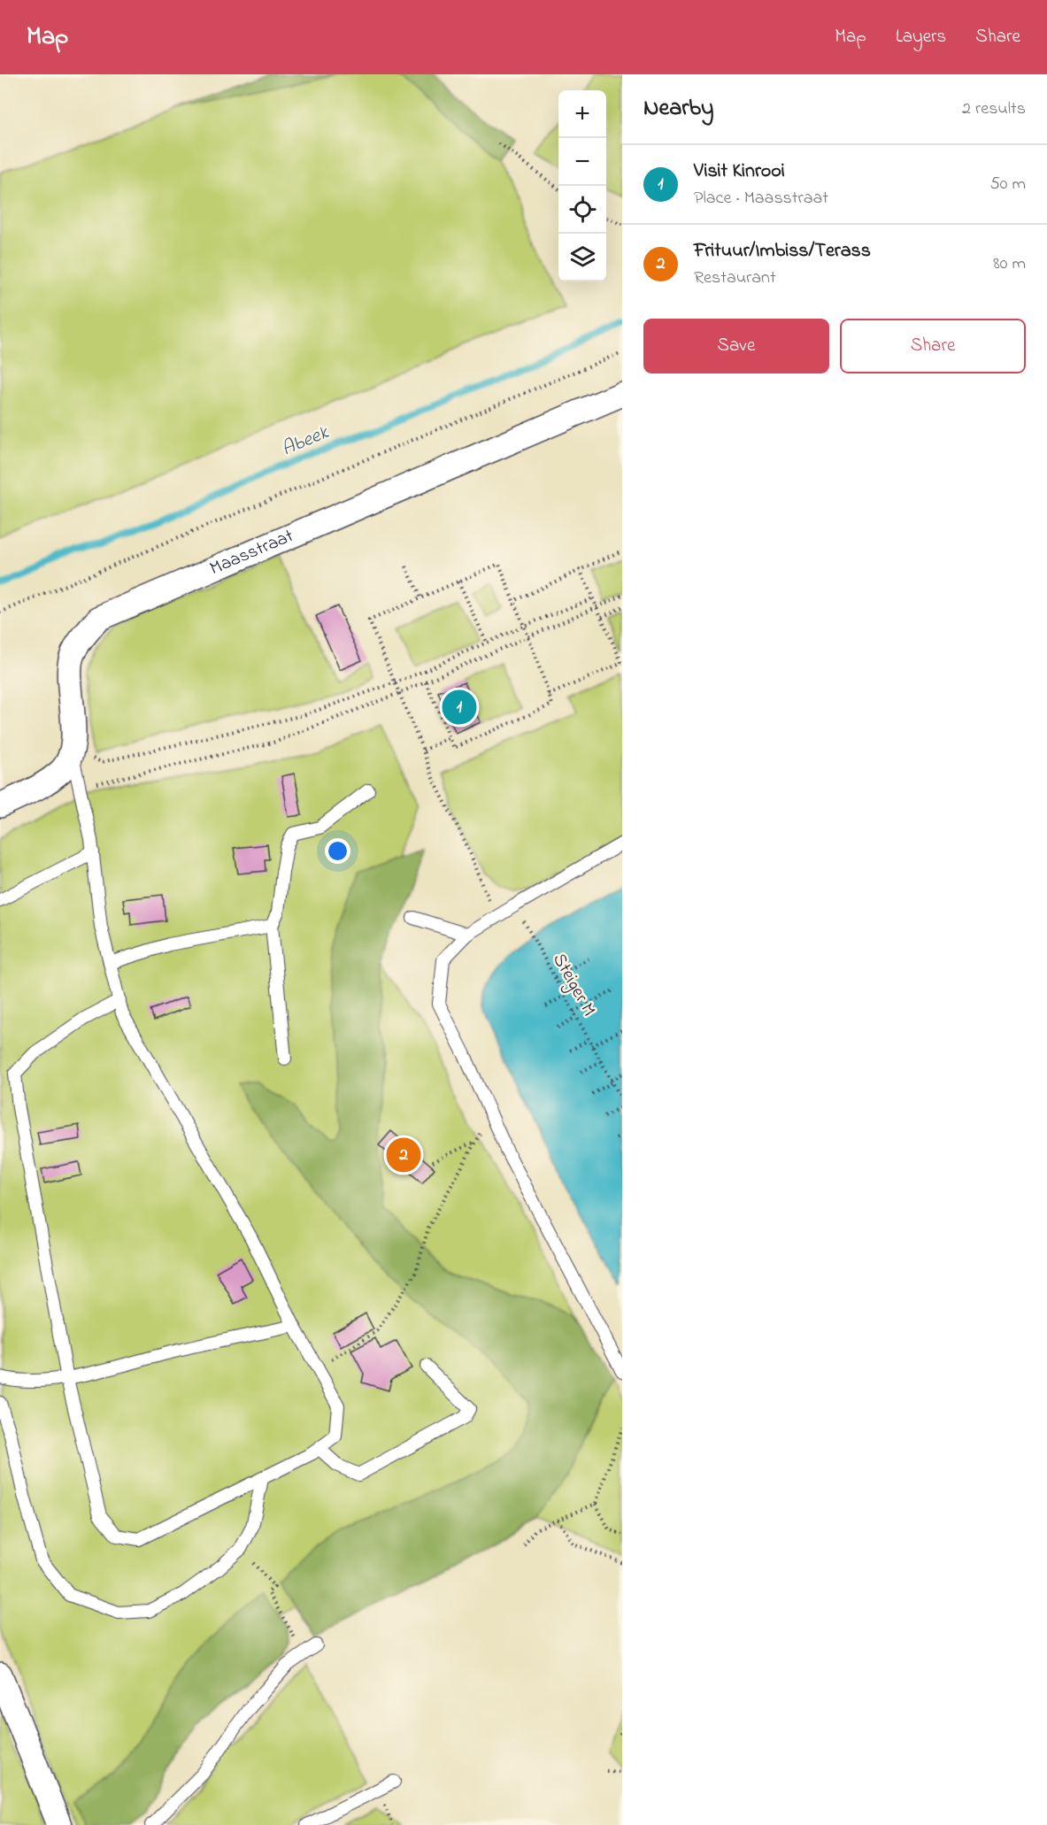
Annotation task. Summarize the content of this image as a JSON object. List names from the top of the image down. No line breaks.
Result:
{"streets":{"street":["Maasstraat"],"path":["Steiger M"]},"water":["Abeek"],"page":{"header":"Map","nav":["Map","Layers","Share"],"heading":["Nearby","2 results"],"map_buttons":["+","−"],"list":[{"mark":"1","name":"Visit Kinrooi","note":"Place · Maasstraat","value":"50 m"},{"mark":"2","name":"Frituur/Imbiss/Terass","note":"Restaurant","value":"80 m"}],"buttons":["Save","Share"],"pins":["1","2"]}}
